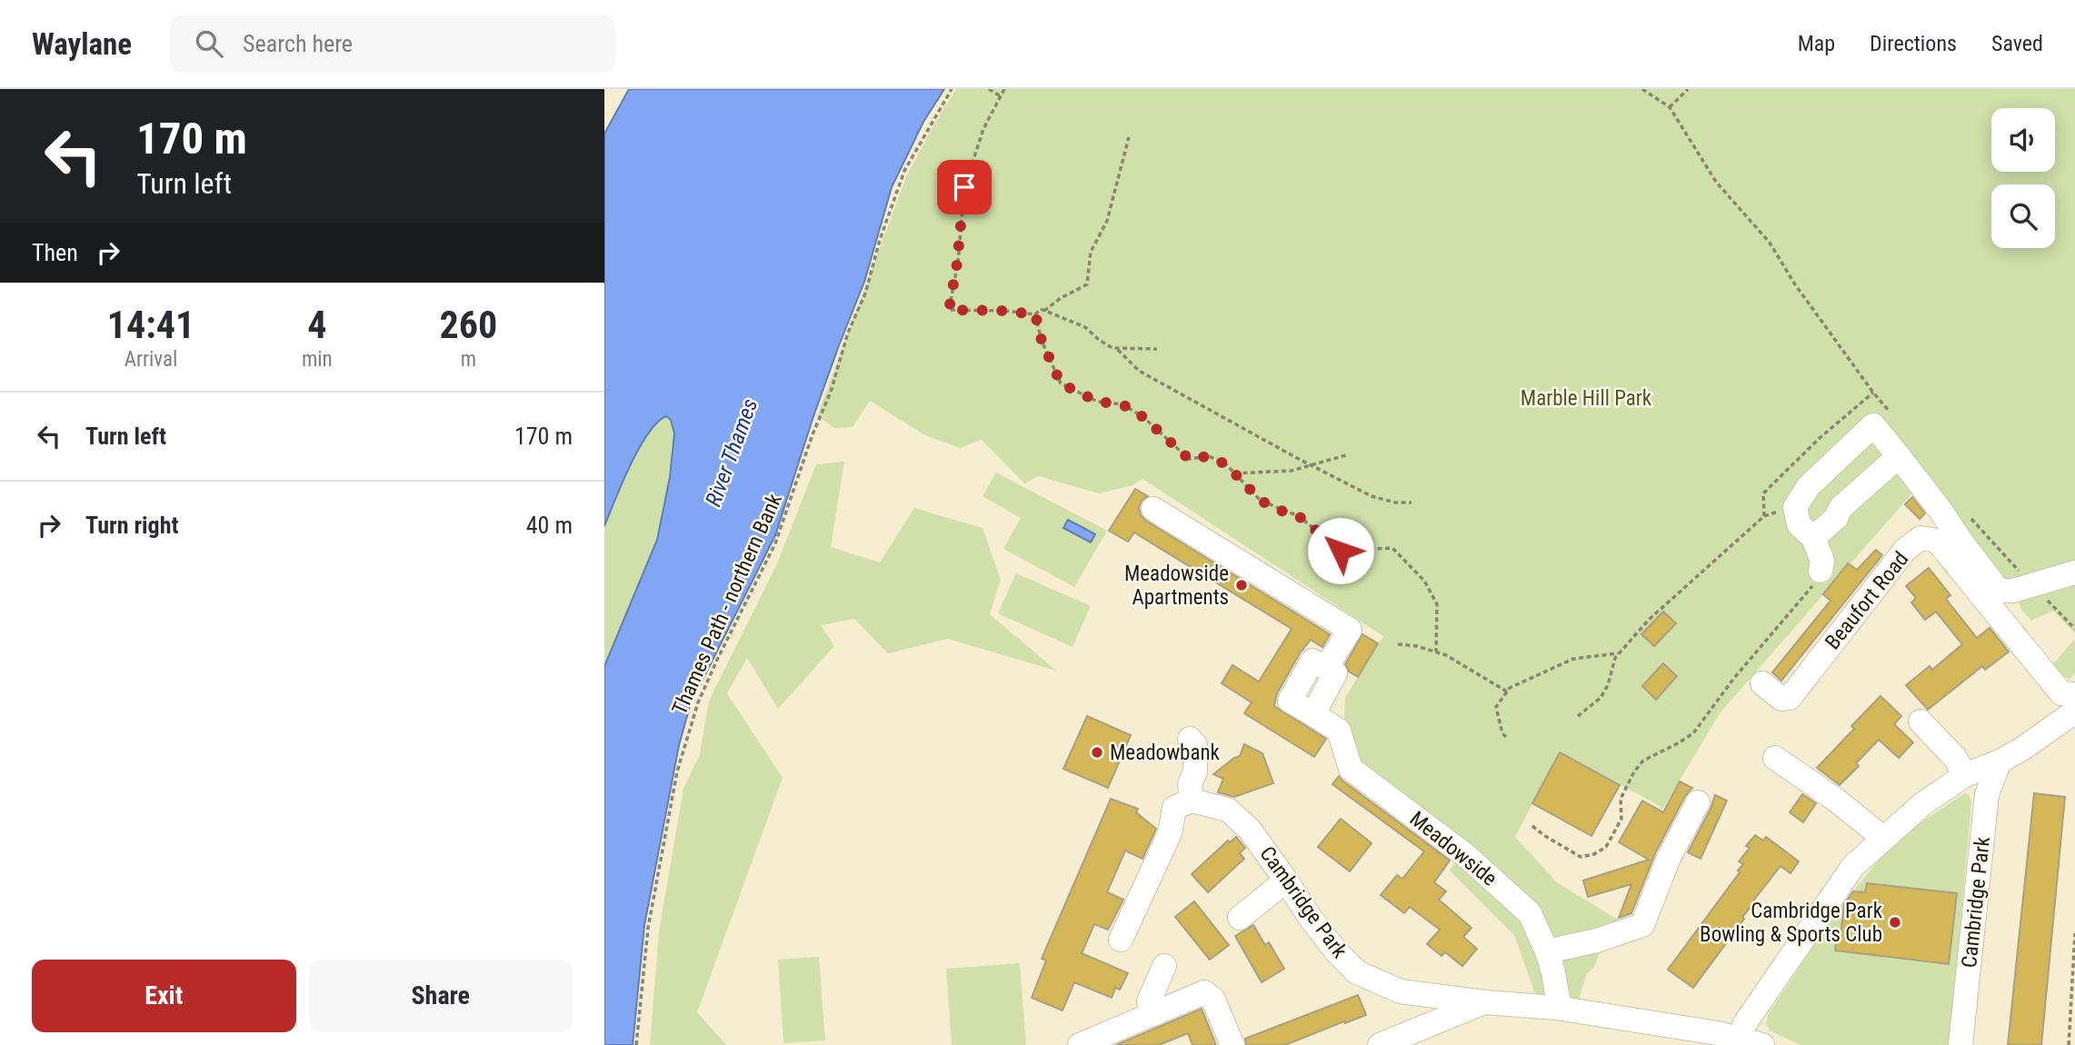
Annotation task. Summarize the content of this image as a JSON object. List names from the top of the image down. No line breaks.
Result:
{"streets":{"street":["Beaufort Road","Meadowside","Cambridge Park"],"path":["Thames Path - northern Bank"]},"crossings":[["Meadowside","Cambridge Park"]],"water":["River Thames"],"parks":["Marble Hill Park"],"places":["Meadowside Apartments","Meadowbank","Cambridge Park Bowling & Sports Club"],"page":{"header":"Waylane","search":"Search here","nav":["Map","Directions","Saved"],"turn":["170 m","Turn left"],"then":"Then","eta":["14:41","Arrival","4","min","260","m"],"list":[{"name":"Turn left","value":"170 m"},{"name":"Turn right","value":"40 m"}],"buttons":["Exit","Share"]}}
